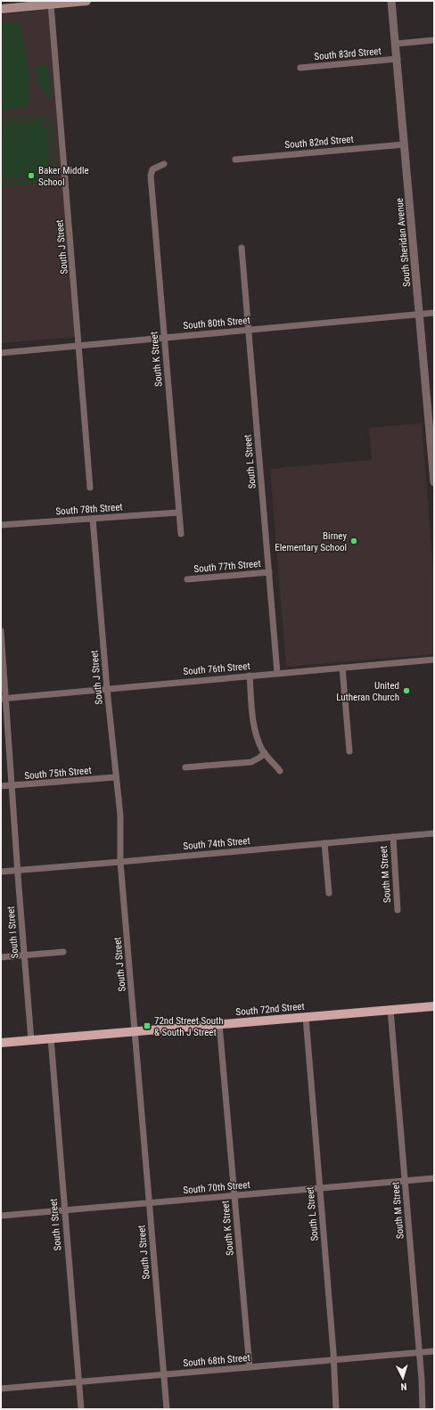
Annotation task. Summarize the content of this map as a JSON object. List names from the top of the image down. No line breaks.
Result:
{"streets":{"main road":["South 72nd Street"],"street":["South 83rd Street","South 82nd Street","South Sheridan Avenue","South J Street","South 80th Street","South K Street","South L Street","South 78th Street","South 77th Street","South 76th Street","South 75th Street","South 74th Street","South M Street","South I Street","South 70th Street","South 68th Street"]},"crossings":[["South 83rd Street","South Sheridan Avenue"],["South 82nd Street","South Sheridan Avenue"],["South Sheridan Avenue","South 80th Street"],["South J Street","South 80th Street"],["South J Street","South 78th Street"],["South J Street","South 76th Street"],["South J Street","South 75th Street"],["South J Street","South 74th Street"],["South J Street","South 72nd Street"],["South J Street","South 70th Street"],["South J Street","South 68th Street"],["South 80th Street","South K Street"],["South 80th Street","South L Street"],["South K Street","South 78th Street"],["South K Street","South 72nd Street"],["South K Street","South 70th Street"],["South K Street","South 68th Street"],["South L Street","South 77th Street"],["South L Street","South 76th Street"],["South L Street","South 72nd Street"],["South L Street","South 70th Street"],["South L Street","South 68th Street"],["South 76th Street","South I Street"],["South 75th Street","South I Street"],["South 74th Street","South M Street"],["South 74th Street","South I Street"],["South M Street","South 72nd Street"],["South M Street","South 70th Street"],["South M Street","South 68th Street"],["South I Street","South 72nd Street"],["South I Street","South 70th Street"],["South I Street","South 68th Street"]],"places":{"other":["Baker Middle School","Birney Elementary School","United Lutheran Church"],"transit":["72nd Street South & South J Street"]},"north":"bottom"}
